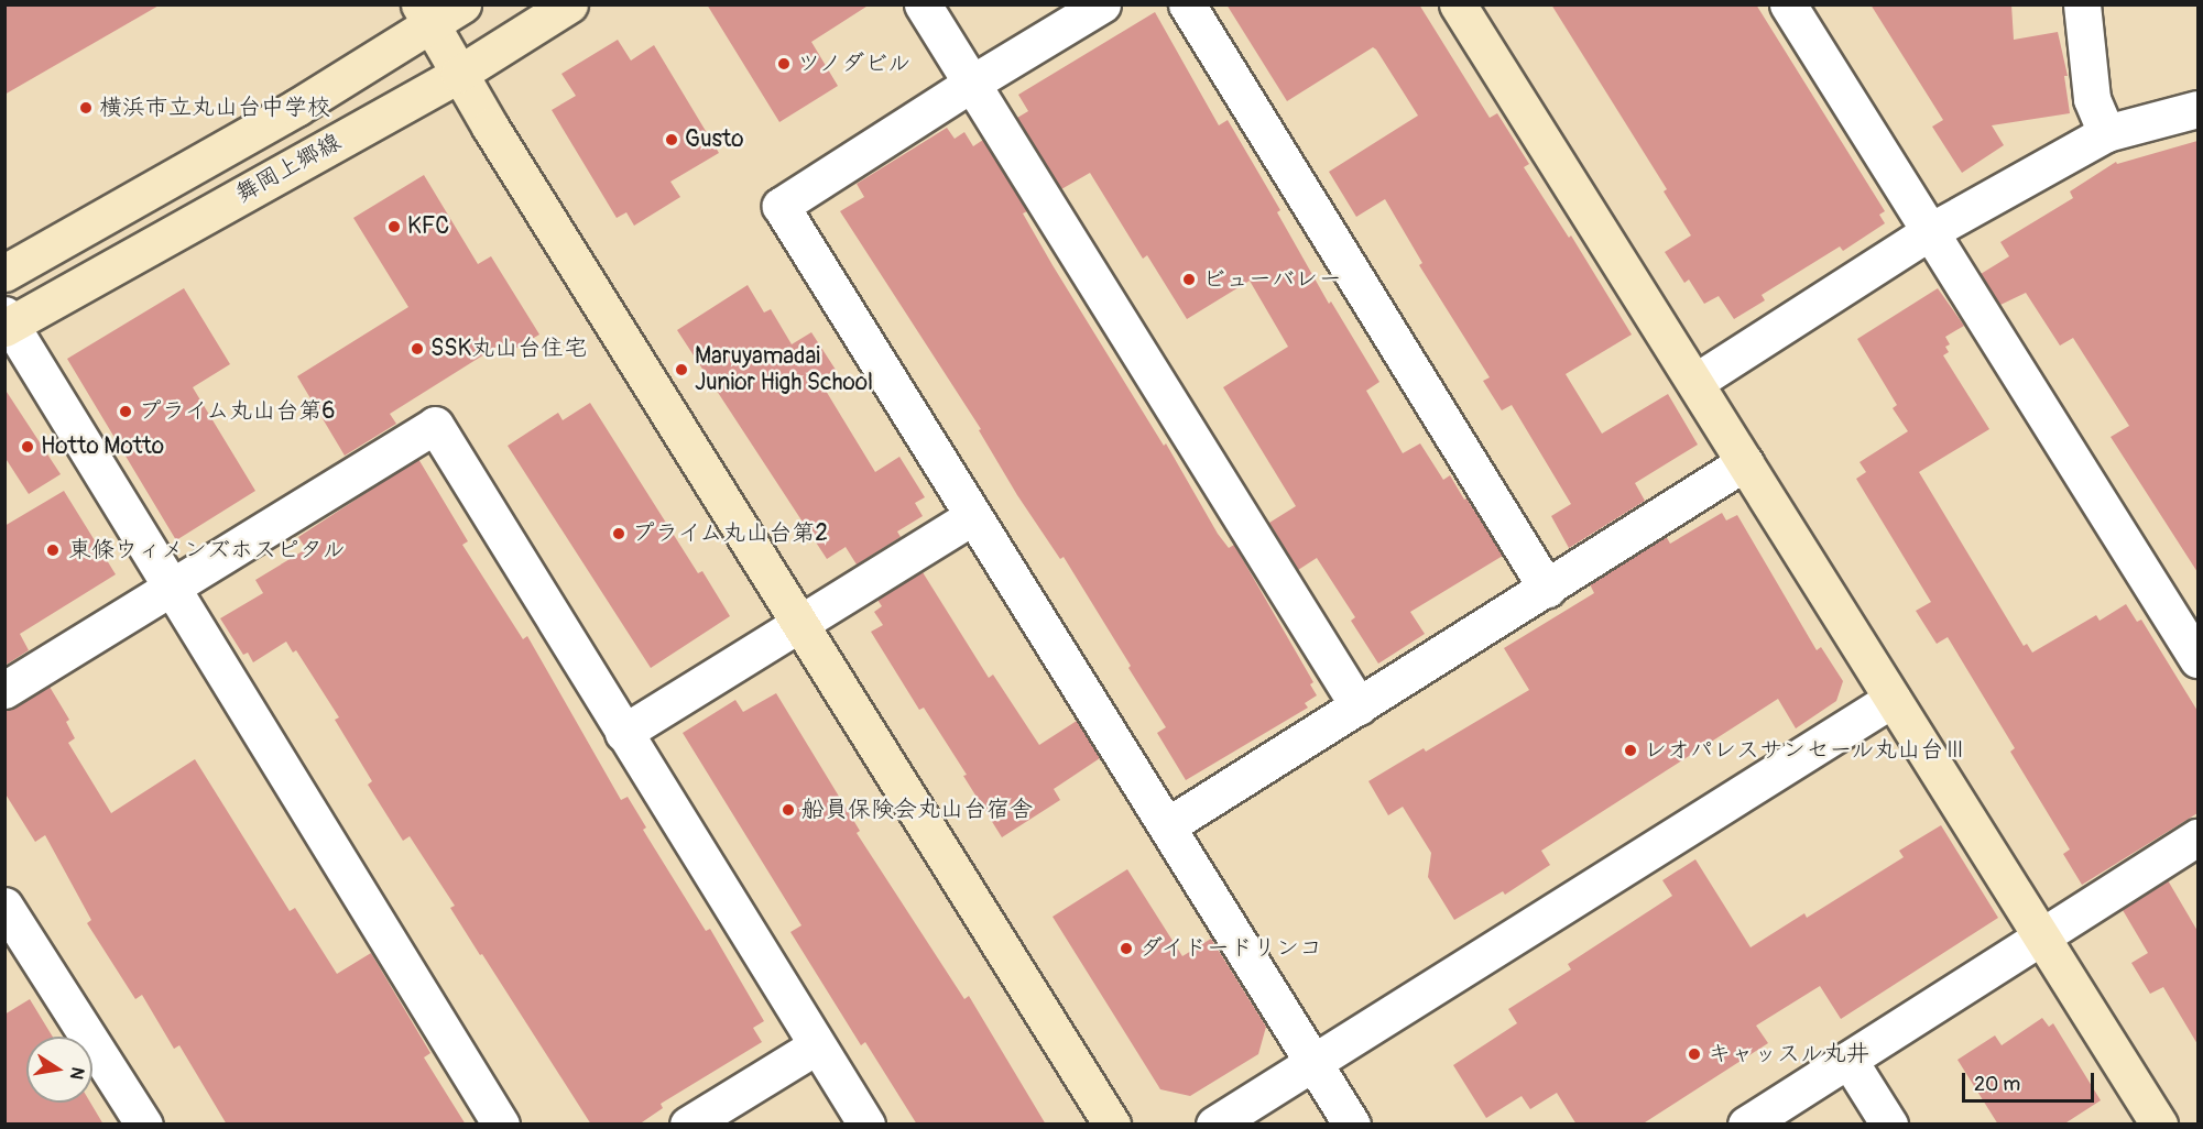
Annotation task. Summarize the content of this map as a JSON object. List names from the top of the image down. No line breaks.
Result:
{"streets":{"street":["舞岡上郷線"]},"places":["ツノダビル","横浜市立丸山台中学校","Gusto","KFC","ビューバレー","SSK丸山台住宅","Maruyamadai Junior High School","プライム丸山台第6","Hotto Motto","プライム丸山台第2","東條ウィメンズホスピタル","レオパレスサンセール丸山台Ⅲ","船員保険会丸山台宿舎","ダイドードリンコ","キャッスル丸井"],"scale_bar":"20 m","north":"right"}
